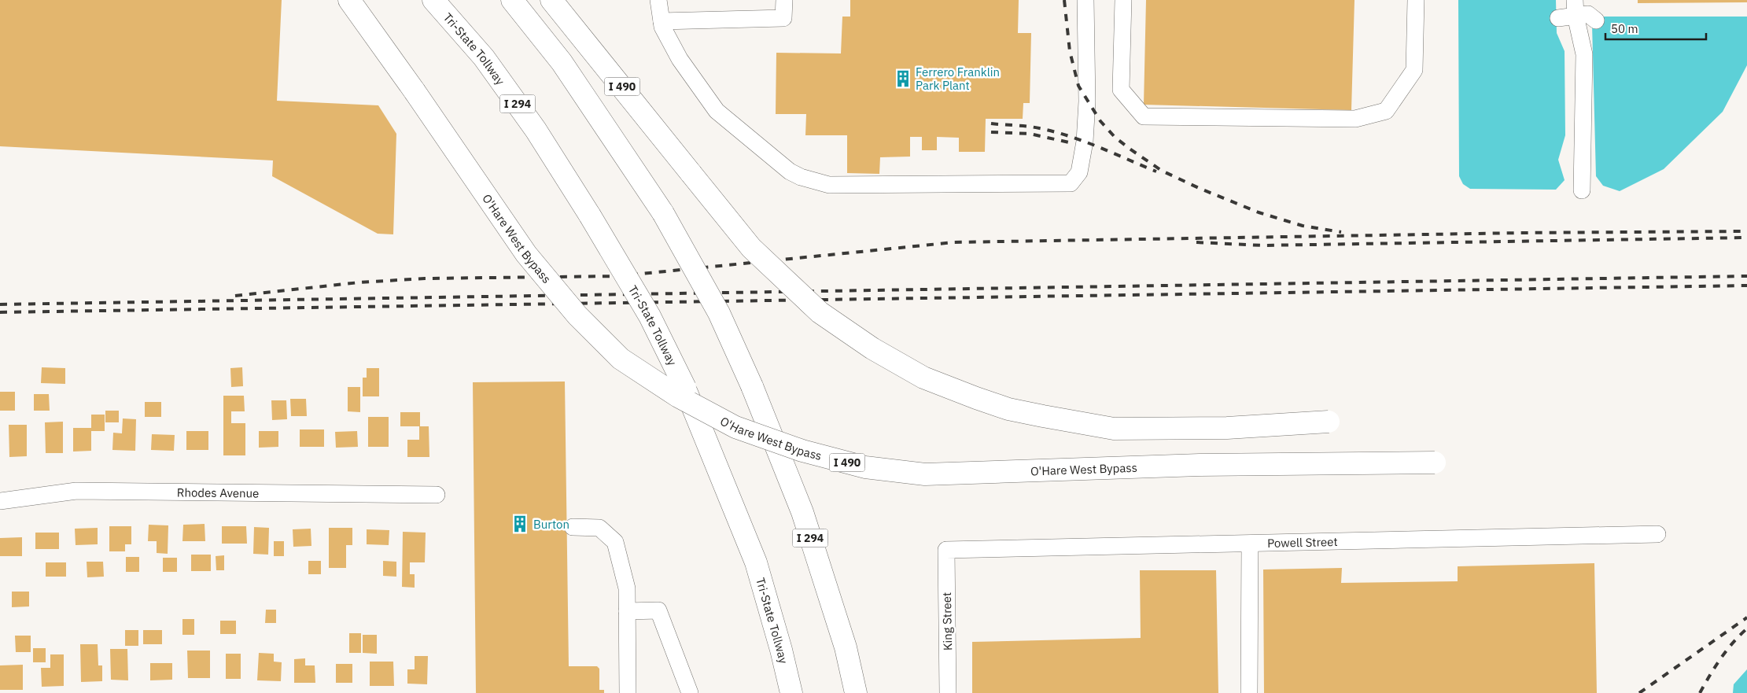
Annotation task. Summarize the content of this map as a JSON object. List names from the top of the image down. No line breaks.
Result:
{"streets":{"highway":["Tri-State Tollway","I 490","I 294","O'Hare West Bypass"],"street":["Rhodes Avenue","Powell Street","King Street"]},"crossings":[["Powell Street","King Street"]],"places":{"building":["Ferrero Franklin Park Plant","Burton"]},"scale_bar":"50 m"}
